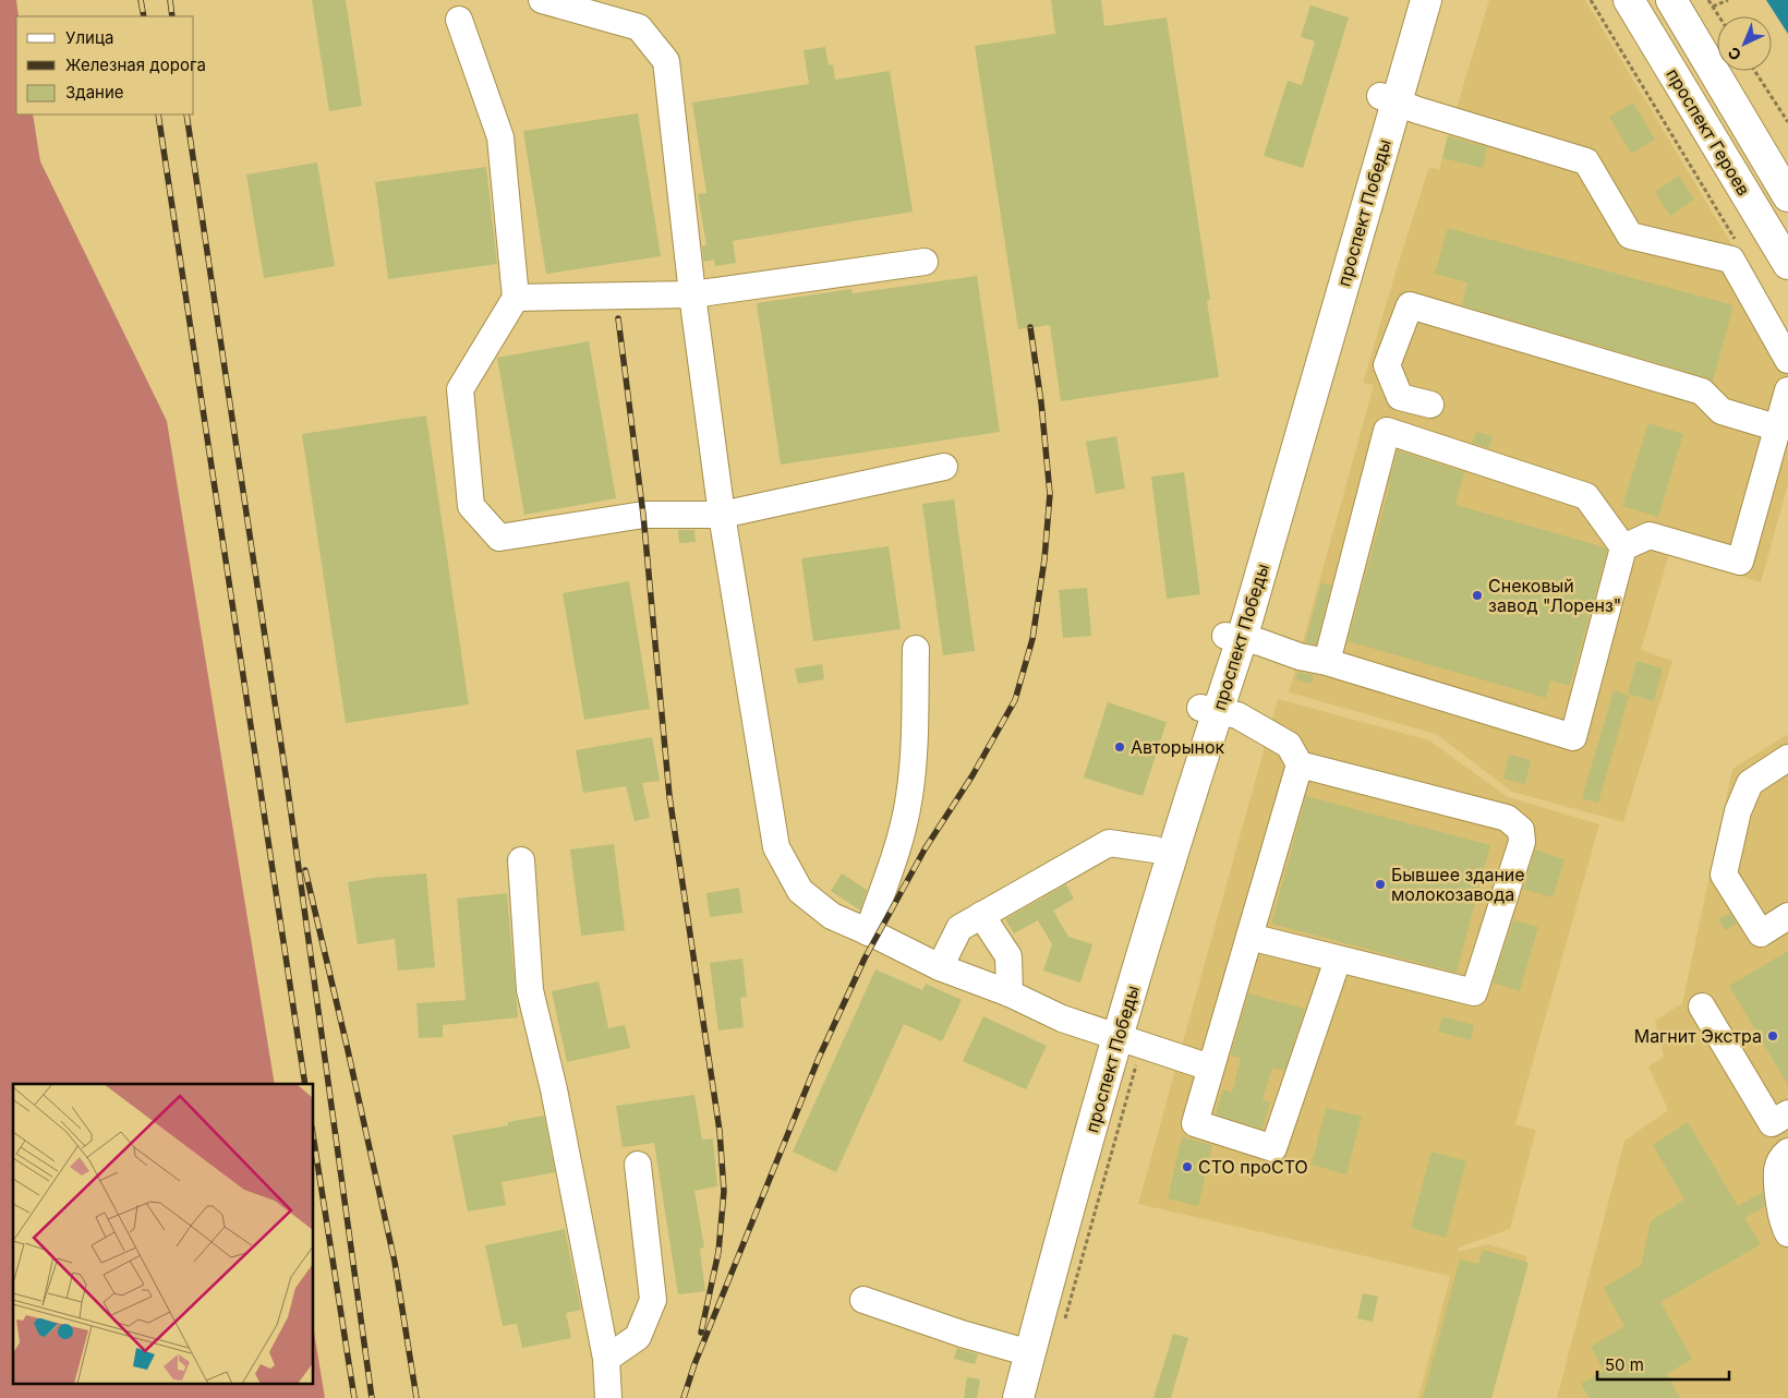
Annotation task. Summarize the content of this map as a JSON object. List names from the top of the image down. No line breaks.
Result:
{"streets":{"main road":["проспект Героев","проспект Победы"]},"places":["Снековый завод \"Лоренз\"","Авторынок","Бывшее здание молокозавода","Магнит Экстра","СТО проСТО"],"legend":["Улица","Железная дорога","Здание"],"scale_bar":"50 m","north":"bottom left"}
